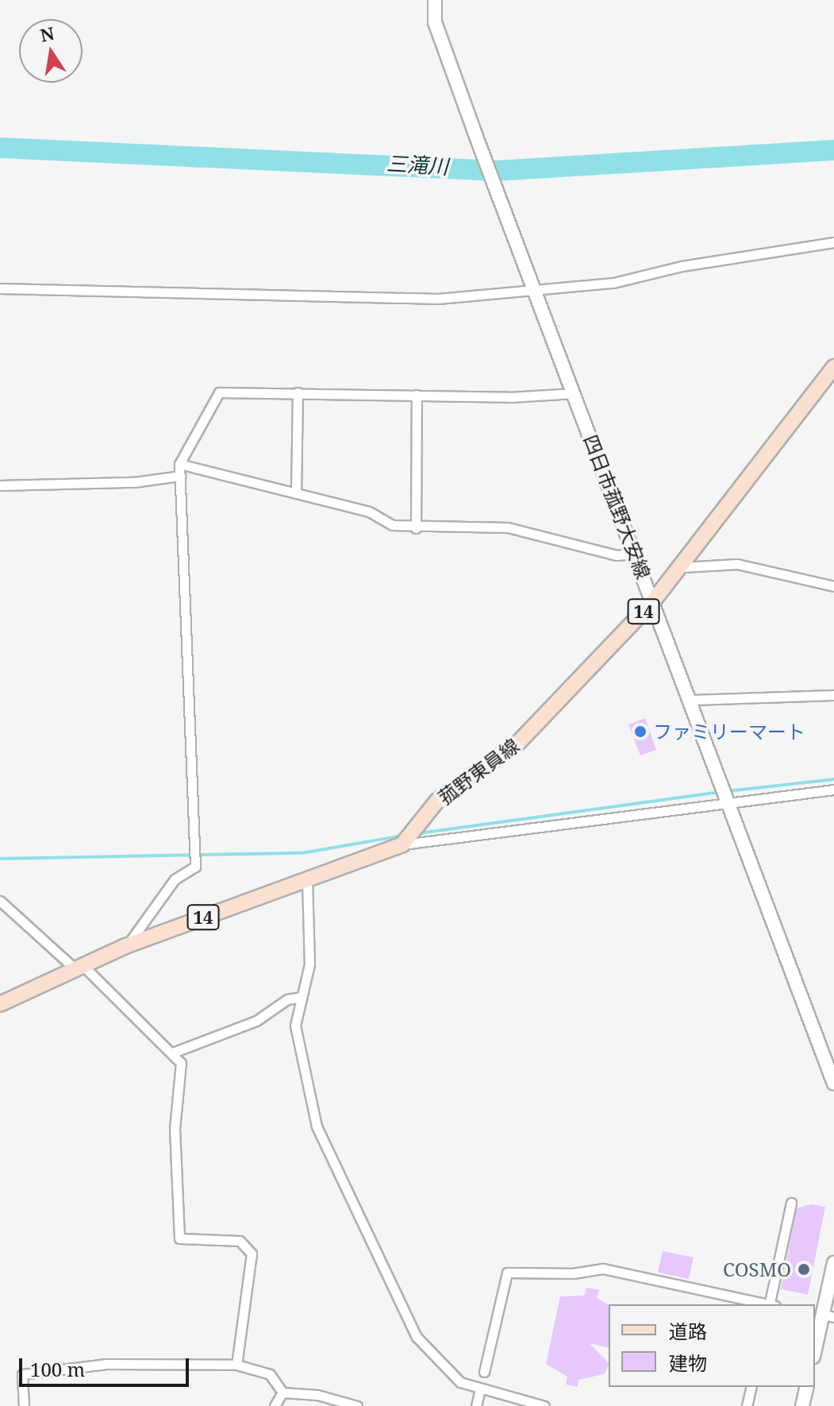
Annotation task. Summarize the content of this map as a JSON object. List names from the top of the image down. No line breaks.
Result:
{"streets":{"main road":["四日市菰野大安線","14","菰野東員線"]},"crossings":[["四日市菰野大安線","菰野東員線"],["14","菰野東員線"]],"water":["三滝川"],"places":["ファミリーマート","COSMO"],"legend":["道路","建物"],"scale_bar":"100 m","north":"top"}
